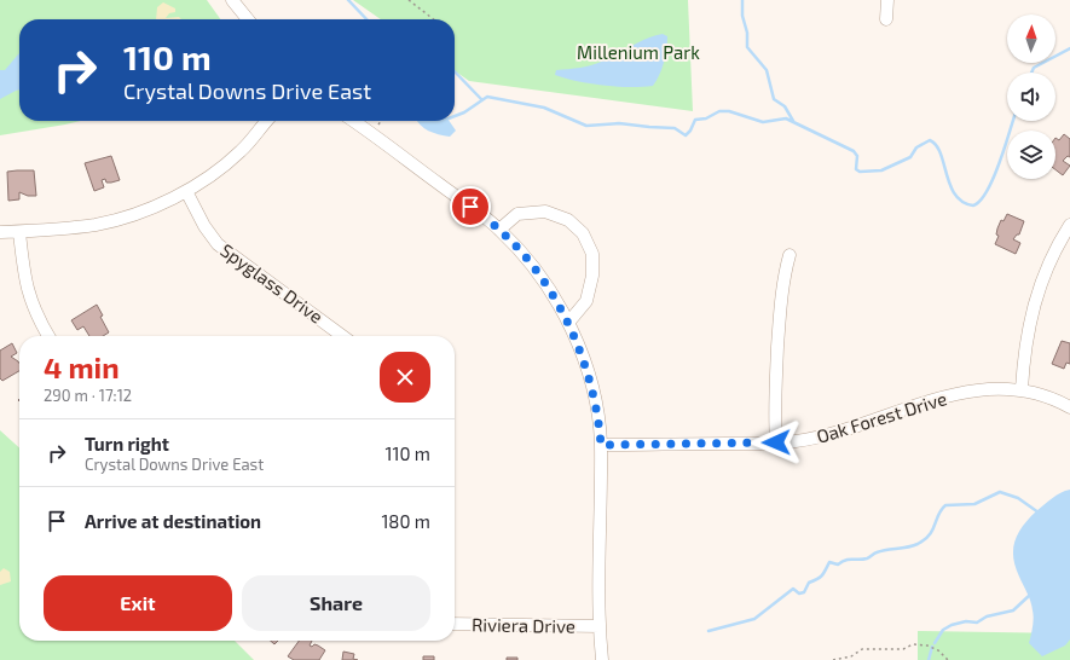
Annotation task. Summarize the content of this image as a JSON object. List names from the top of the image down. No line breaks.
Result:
{"streets":{"street":["Spyglass Drive","Oak Forest Drive","Riviera Drive"]},"parks":["Millenium Park"],"north":"top","page":{"turn":["110 m","Crystal Downs Drive East"],"heading":["4 min","290 m · 17:12"],"list":[{"name":"Turn right","note":"Crystal Downs Drive East","value":"110 m"},{"name":"Arrive at destination","value":"180 m"}],"buttons":["Exit","Share"]}}
